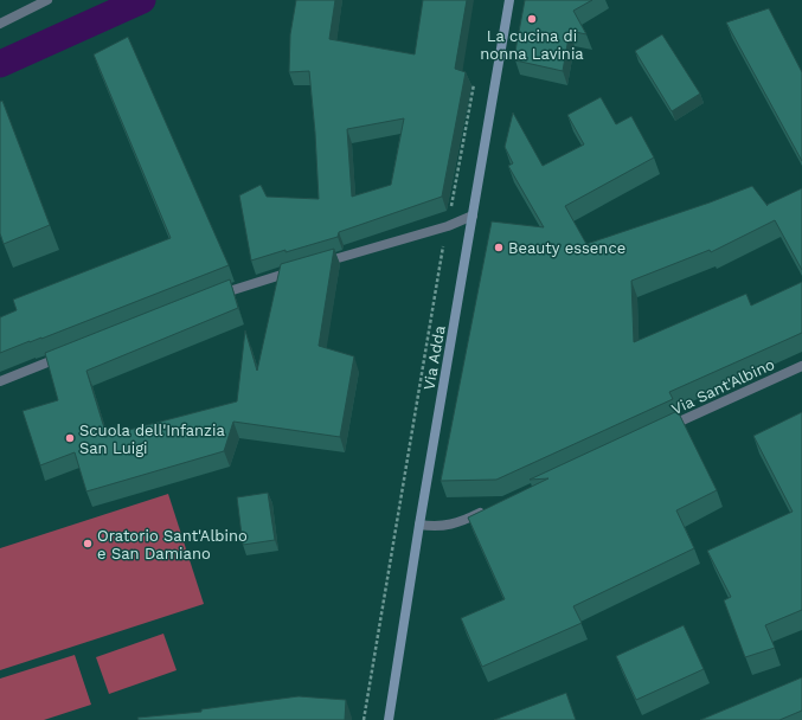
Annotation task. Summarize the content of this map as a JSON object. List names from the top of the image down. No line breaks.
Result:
{"streets":{"main road":["Via Adda"],"street":["Via Sant'Albino"]},"places":["La cucina di nonna Lavinia","Beauty essence","Scuola dell'Infanzia San Luigi","Oratorio Sant'Albino e San Damiano"]}
